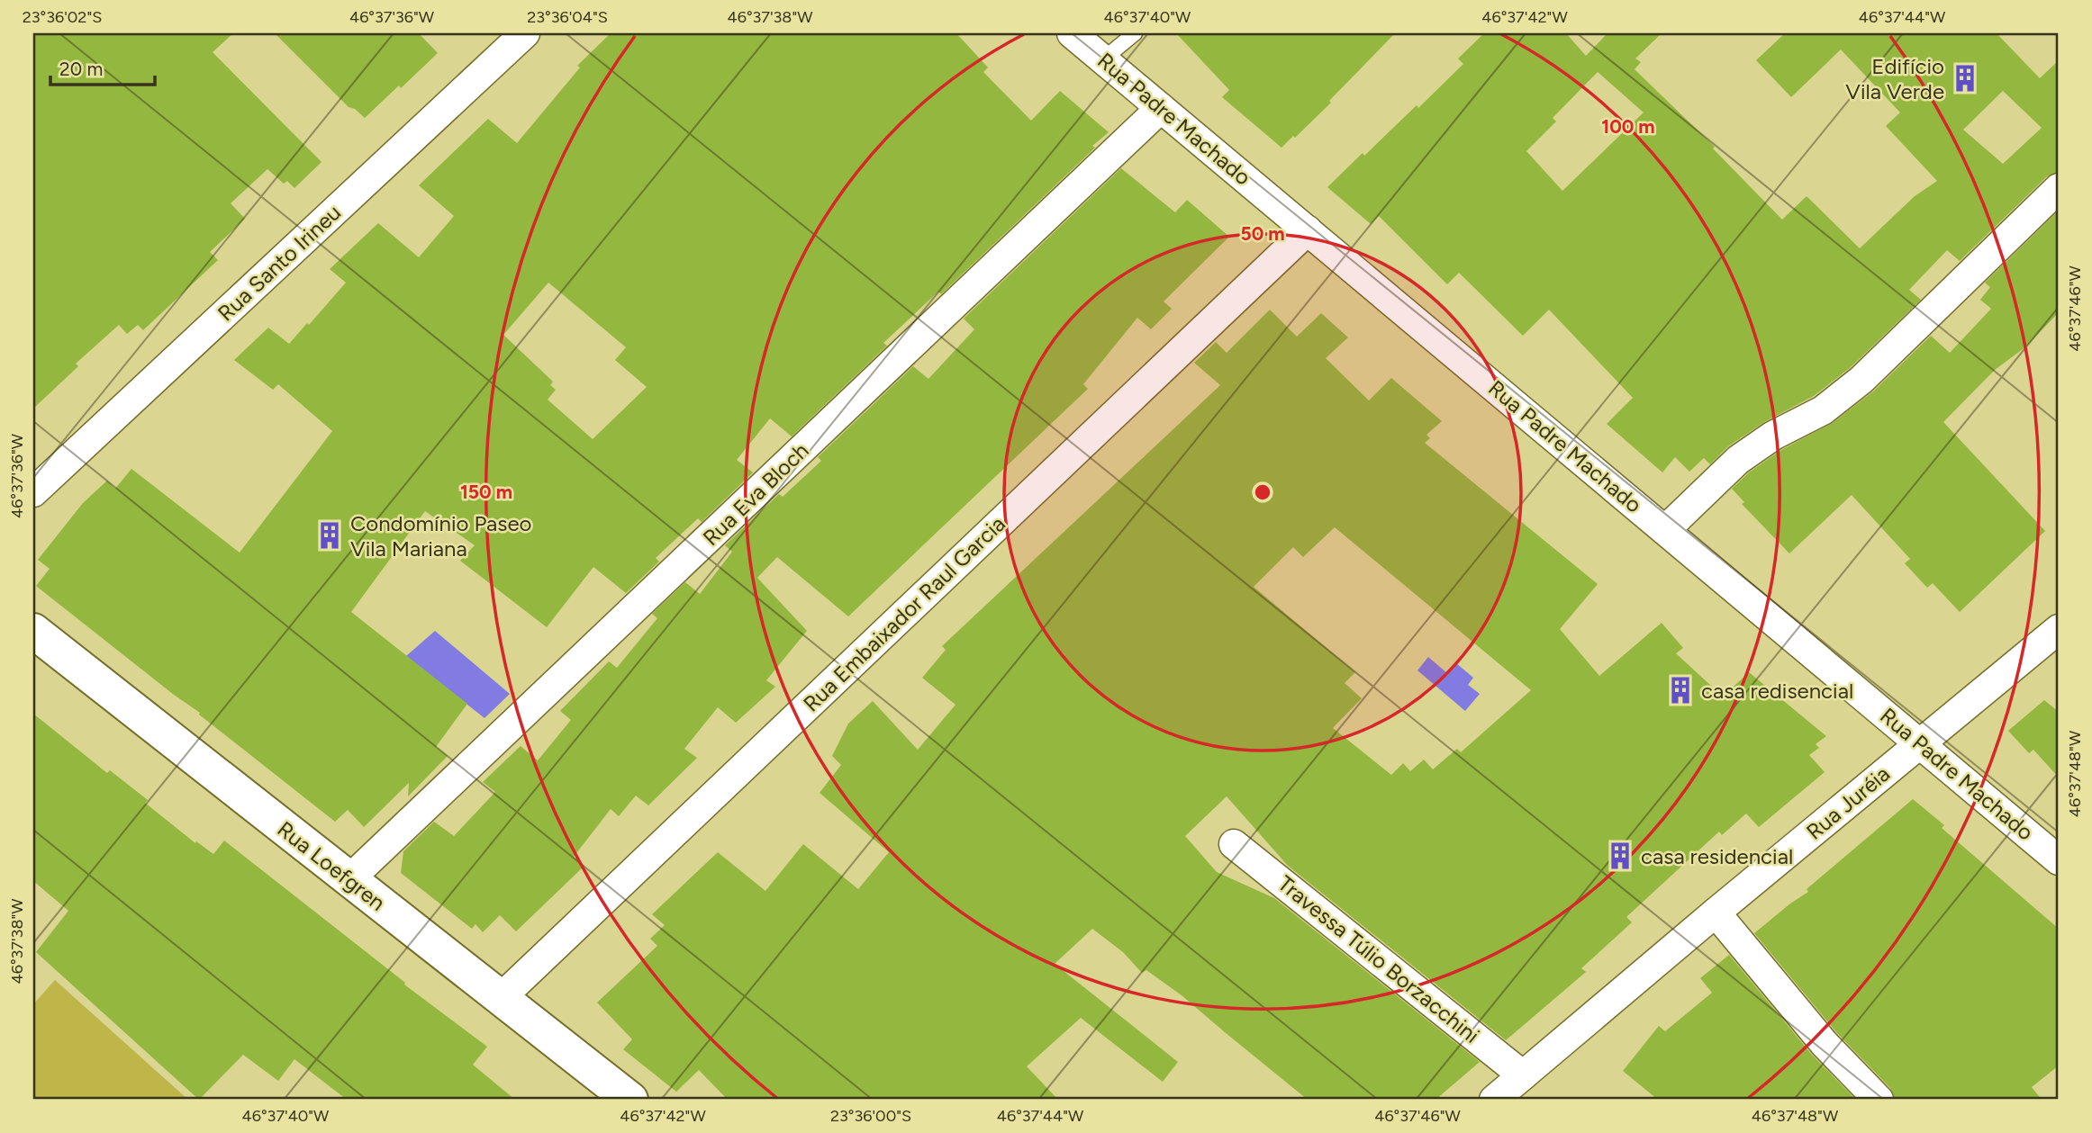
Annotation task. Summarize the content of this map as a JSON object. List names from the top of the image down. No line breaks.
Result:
{"streets":{"main road":["Rua Loefgren"],"street":["Rua Padre Machado","Rua Santo Irineu","Rua Eva Bloch","Rua Embaixador Raul Garcia","Rua Juréia","Travessa Túlio Borzacchini"]},"crossings":[["Rua Padre Machado","Rua Eva Bloch"],["Rua Padre Machado","Rua Embaixador Raul Garcia"],["Rua Padre Machado","Rua Juréia"],["Rua Eva Bloch","Rua Loefgren"],["Rua Embaixador Raul Garcia","Rua Loefgren"],["Rua Juréia","Travessa Túlio Borzacchini"]],"places":{"building":["Edifício Vila Verde","Condomínio Paseo Vila Mariana","casa redisencial","casa residencial"]},"scale_bar":"20 m","coordinates":["23°36'02\"S","46°37'36\"W","23°36'04\"S","46°37'38\"W","46°37'40\"W","46°37'42\"W","46°37'44\"W","46°37'46\"W","46°37'48\"W","23°36'00\"S"],"rings":["100 m","50 m","150 m"]}
